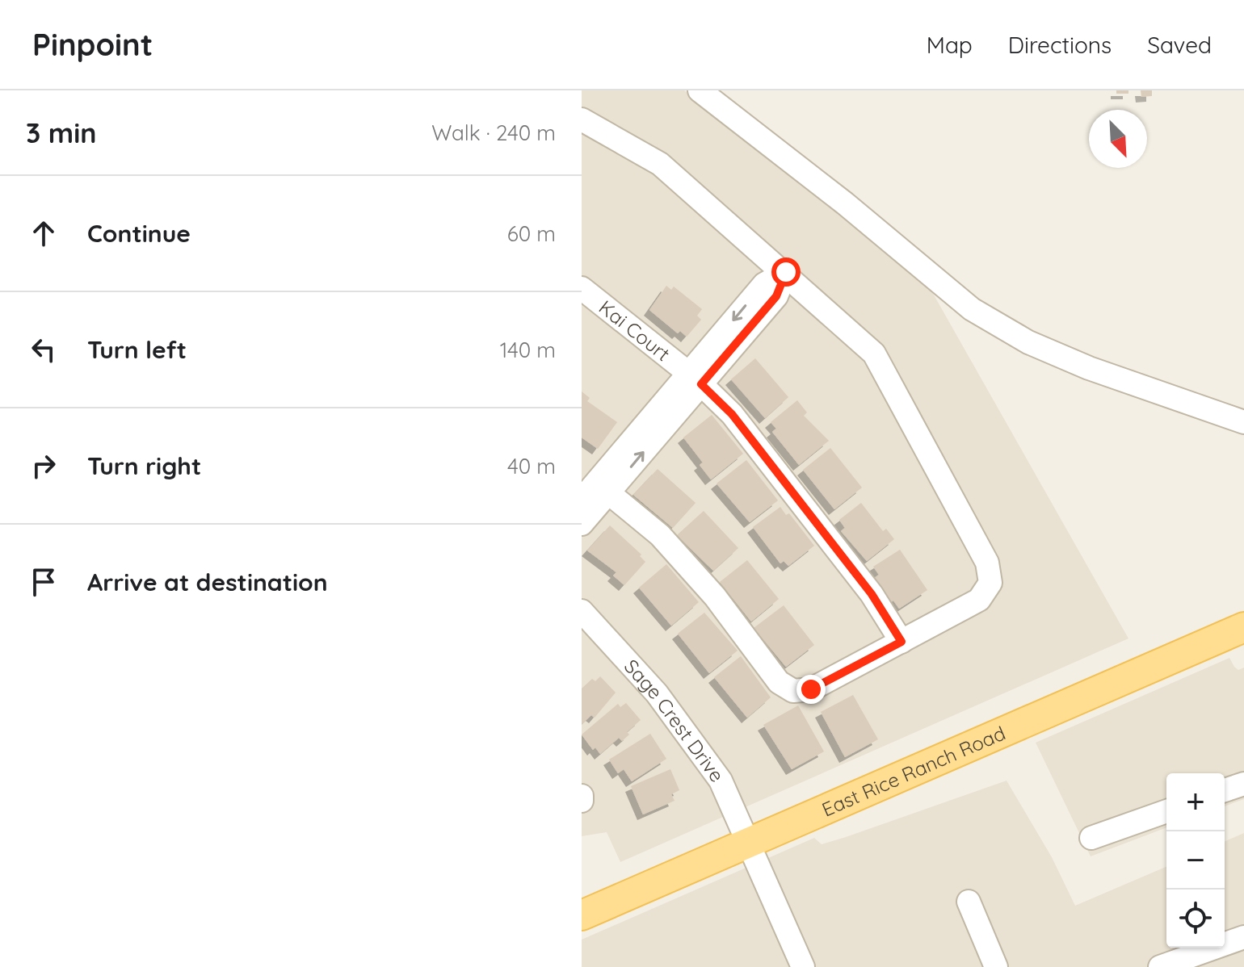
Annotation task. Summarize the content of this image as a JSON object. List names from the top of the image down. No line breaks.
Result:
{"streets":{"main road":["East Rice Ranch Road"],"street":["Kai Court","Sage Crest Drive"]},"crossings":[["Sage Crest Drive","East Rice Ranch Road"]],"north":"bottom right","page":{"header":"Pinpoint","nav":["Map","Directions","Saved"],"heading":["3 min","Walk · 240 m"],"list":[["Continue","60 m"],["Turn left","140 m"],["Turn right","40 m"],"Arrive at destination"],"map_buttons":["+","−"]}}
